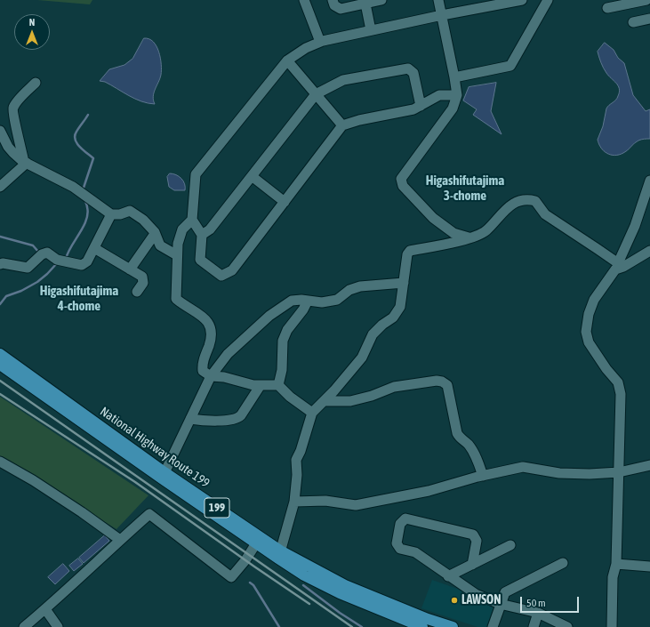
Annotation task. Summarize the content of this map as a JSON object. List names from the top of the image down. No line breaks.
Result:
{"streets":{"highway":["National Highway Route 199","199"]},"districts":["Higashifutajima 3-chome","Higashifutajima 4-chome"],"places":["LAWSON"],"scale_bar":"50 m","north":"top"}
